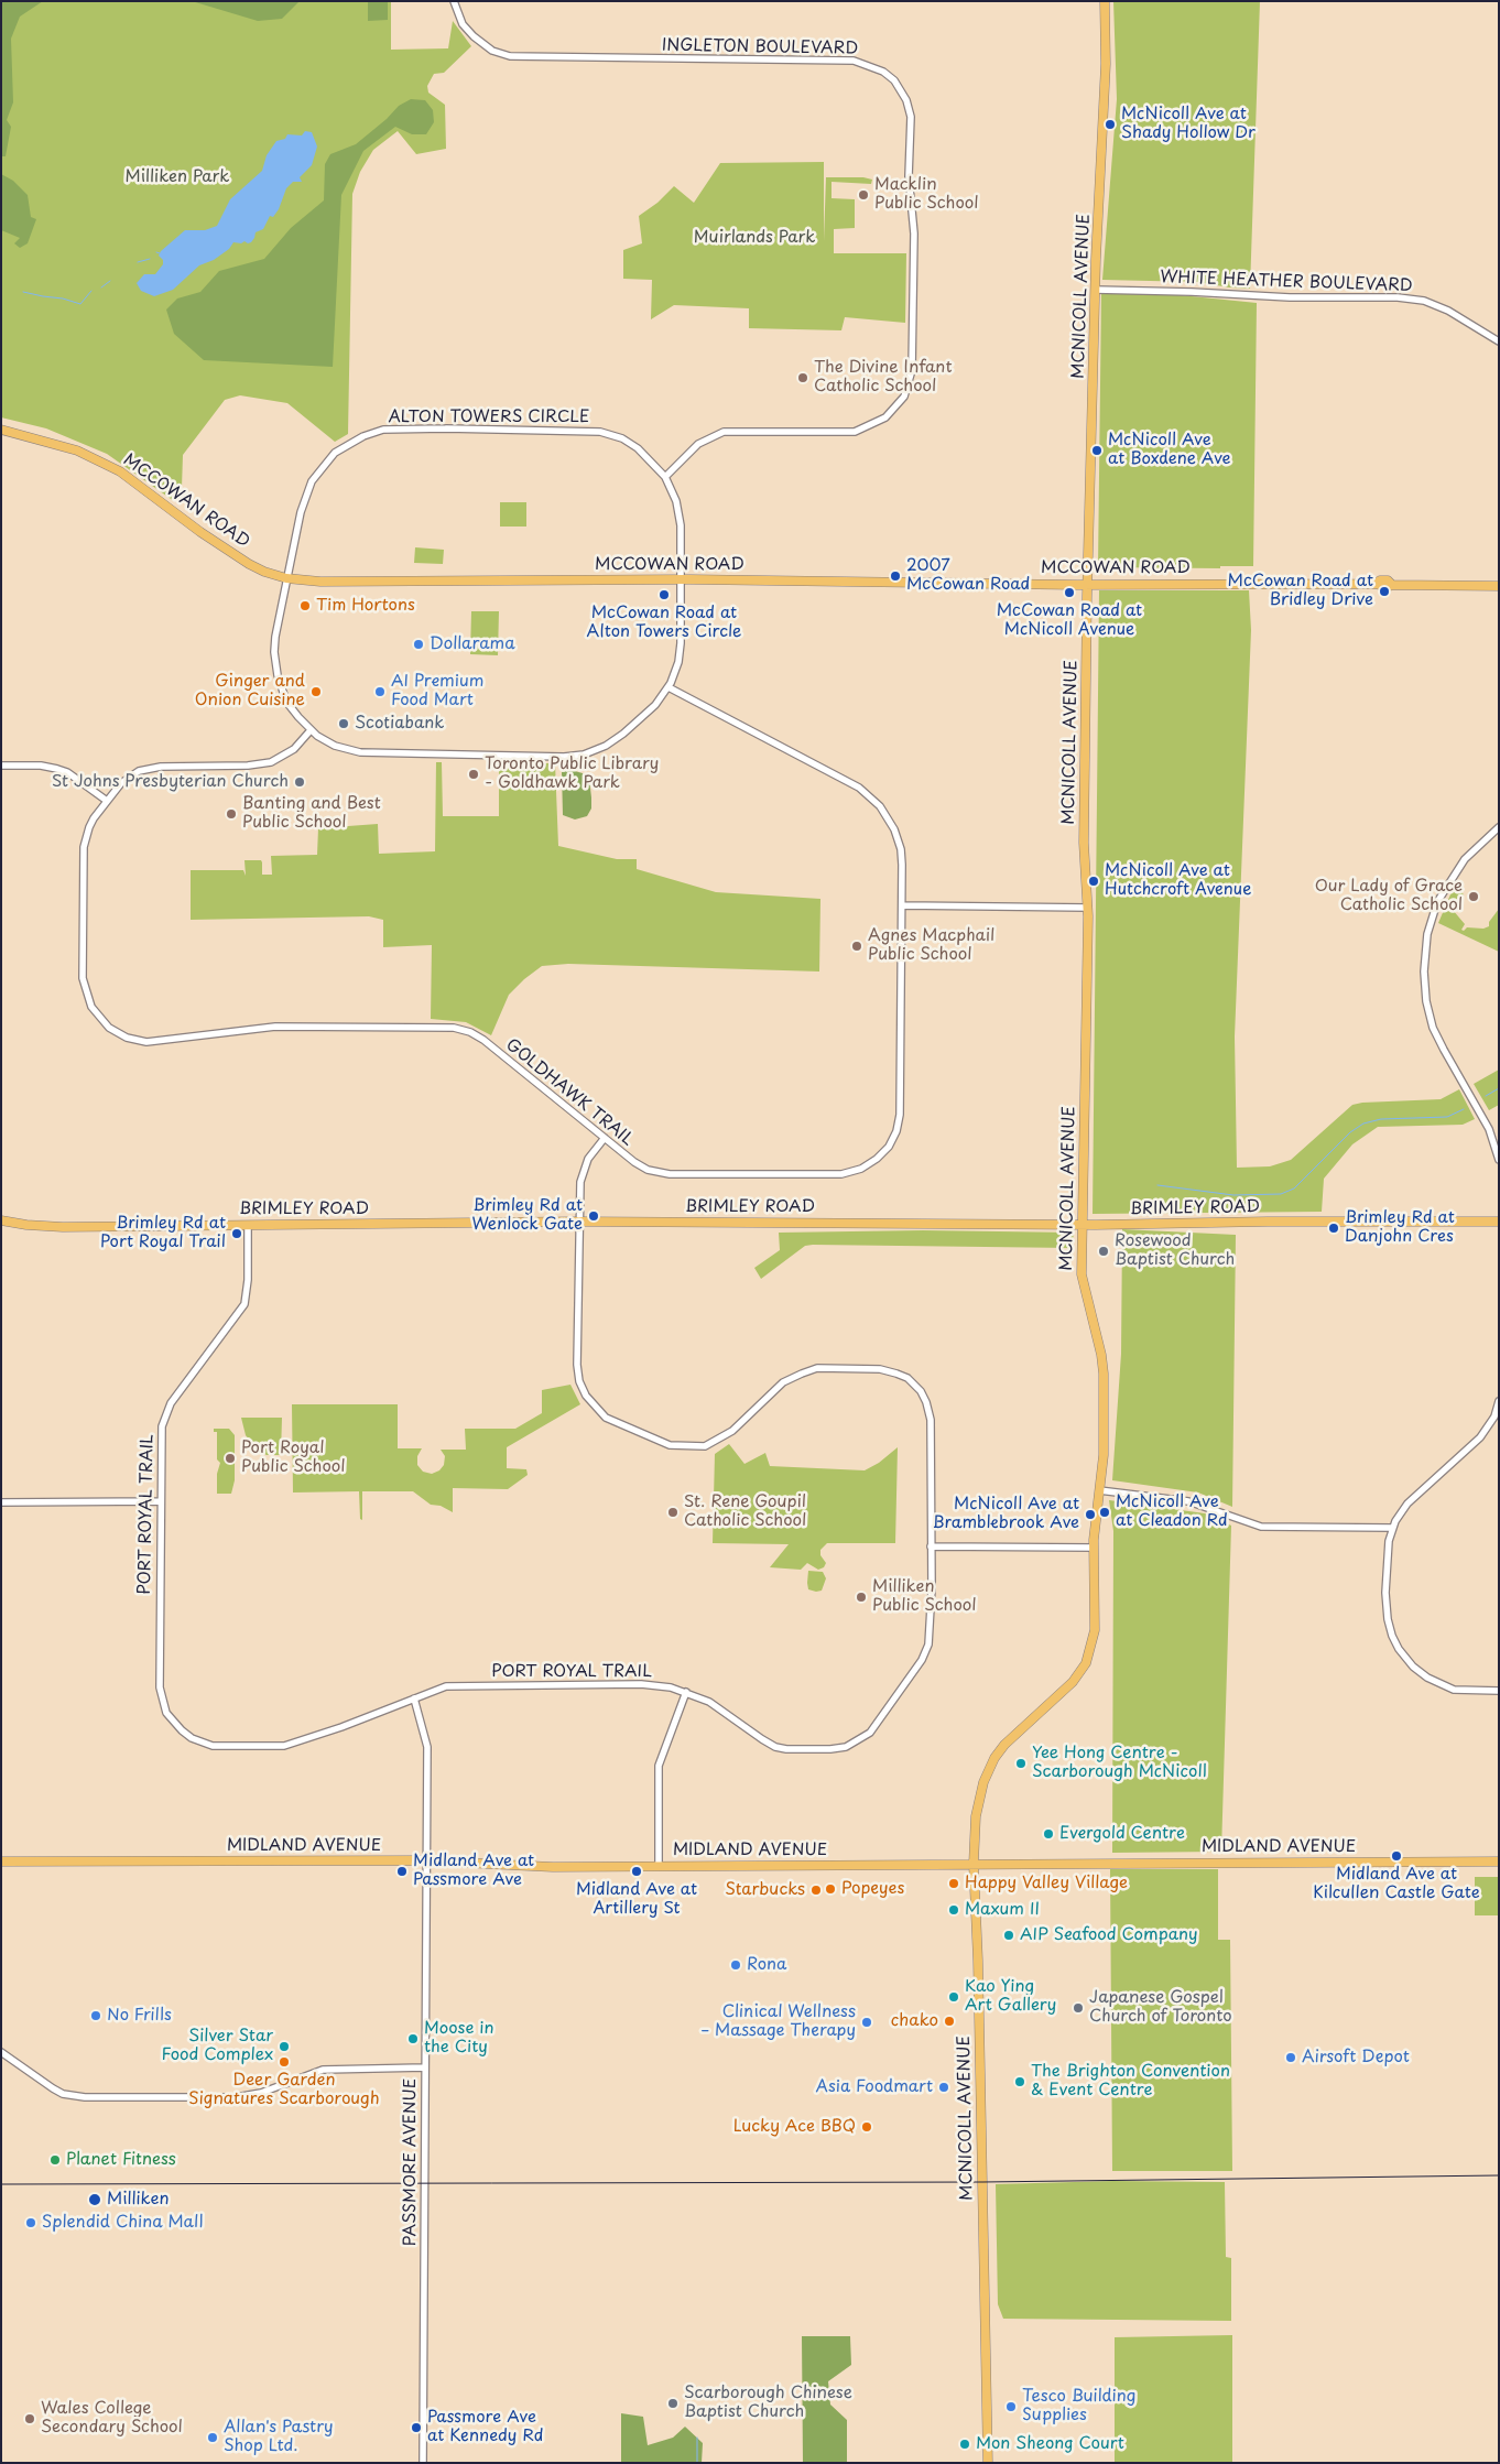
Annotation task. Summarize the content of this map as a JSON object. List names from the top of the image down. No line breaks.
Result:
{"streets":{"main road":["MCNICOLL AVENUE","MCCOWAN ROAD","BRIMLEY ROAD","MIDLAND AVENUE"],"street":["INGLETON BOULEVARD","WHITE HEATHER BOULEVARD","ALTON TOWERS CIRCLE","GOLDHAWK TRAIL","PORT ROYAL TRAIL","PASSMORE AVENUE"]},"crossings":[["INGLETON BOULEVARD","ALTON TOWERS CIRCLE"],["WHITE HEATHER BOULEVARD","MCNICOLL AVENUE"],["MCNICOLL AVENUE","MCCOWAN ROAD"],["MCNICOLL AVENUE","BRIMLEY ROAD"],["MCNICOLL AVENUE","MIDLAND AVENUE"],["ALTON TOWERS CIRCLE","MCCOWAN ROAD"],["ALTON TOWERS CIRCLE","GOLDHAWK TRAIL"],["GOLDHAWK TRAIL","PORT ROYAL TRAIL"],["BRIMLEY ROAD","PORT ROYAL TRAIL"],["PORT ROYAL TRAIL","PASSMORE AVENUE"],["MIDLAND AVENUE","PASSMORE AVENUE"]],"parks":["Milliken Park","Muirlands Park"],"places":["McNicoll Ave at Shady Hollow Dr","Macklin Public School","The Divine Infant Catholic School","McNicoll Ave at Boxdene Ave","2007 McCowan Road","McCowan Road at Bridley Drive","McCowan Road at McNicoll Avenue","McCowan Road at Alton Towers Circle","Tim Hortons","Dollarama","Ginger and Onion Cuisine","AI Premium Food Mart","Scotiabank","Toronto Public Library - Goldhawk Park","St Johns Presbyterian Church","Banting and Best Public School","McNicoll Ave at Hutchcroft Avenue","Our Lady of Grace Catholic School","Agnes Macphail Public School","Brimley Rd at Wenlock Gate","Brimley Rd at Danjohn Cres","Brimley Rd at Port Royal Trail","Rosewood Baptist Church","Port Royal Public School","St. Rene Goupil Catholic School","McNicoll Ave at Cleadon Rd","McNicoll Ave at Bramblebrook Ave","Milliken Public School","Yee Hong Centre - Scarborough McNicoll","Evergold Centre","Midland Ave at Kilcullen Castle Gate","Midland Ave at Passmore Ave","Midland Ave at Artillery St","Happy Valley Village","Popeyes","Starbucks","Maxum II","AIP Seafood Company","Rona","Kao Ying Art Gallery","Japanese Gospel Church of Toronto","No Frills","chako","Clinical Wellness – Massage Therapy","Moose in the City","Silver Star Food Complex","Airsoft Depot","Deer Garden Signatures Scarborough","The Brighton Convention & Event Centre","Asia Foodmart","Lucky Ace BBQ","Planet Fitness","Milliken","Splendid China Mall","Scarborough Chinese Baptist Church","Tesco Building Supplies","Wales College Secondary School","Passmore Ave at Kennedy Rd","Allan's Pastry Shop Ltd.","Mon Sheong Court"]}
